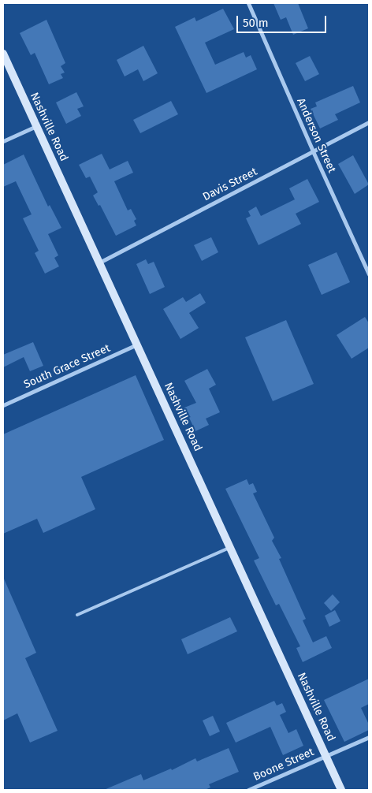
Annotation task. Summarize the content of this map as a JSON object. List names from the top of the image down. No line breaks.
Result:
{"streets":{"main road":["Nashville Road"],"street":["Anderson Street","Davis Street","South Grace Street","Boone Street"]},"crossings":[["Nashville Road","Davis Street"],["Nashville Road","South Grace Street"],["Nashville Road","Boone Street"],["Anderson Street","Davis Street"]],"scale_bar":"50 m"}
